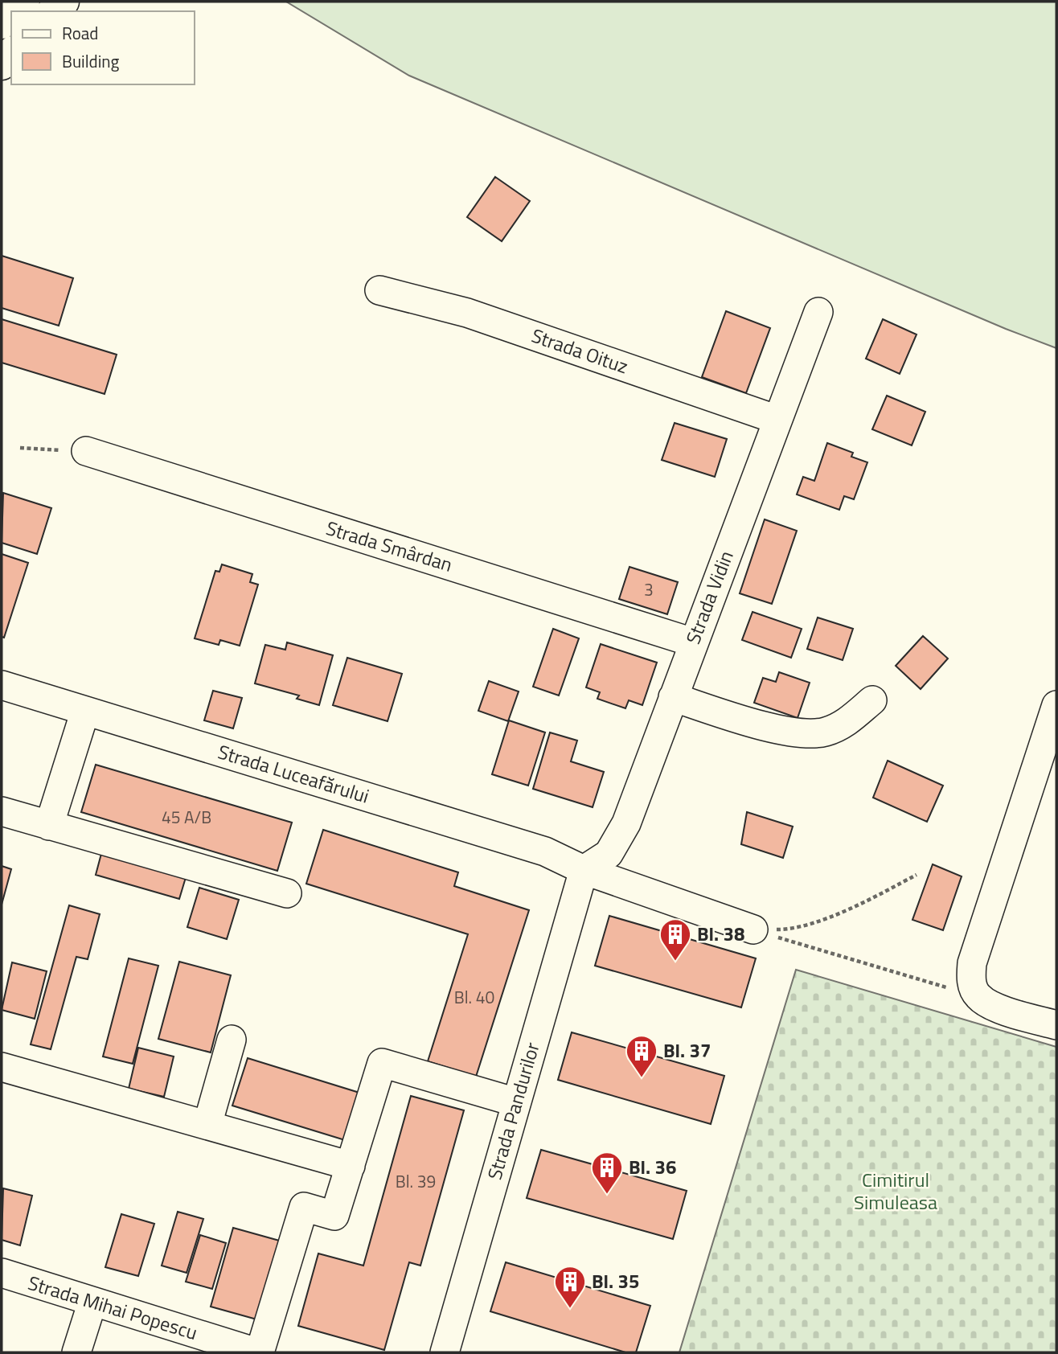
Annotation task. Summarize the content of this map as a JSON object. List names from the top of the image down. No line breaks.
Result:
{"streets":{"street":["Strada Oituz","Strada Smârdan","Strada Vidin","Strada Luceafărului","Strada Pandurilor","Strada Mihai Popescu"]},"crossings":[["Strada Oituz","Strada Vidin"],["Strada Smârdan","Strada Vidin"],["Strada Vidin","Strada Luceafărului"],["Strada Vidin","Strada Pandurilor"],["Strada Luceafărului","Strada Pandurilor"]],"parks":["Cimitirul Simuleasa"],"places":{"building":["Bl. 38","Bl. 37","Bl. 36","Bl. 35"]},"house_numbers":["3","45 A/B","Bl. 40","Bl. 39"],"legend":["Road","Building"]}
